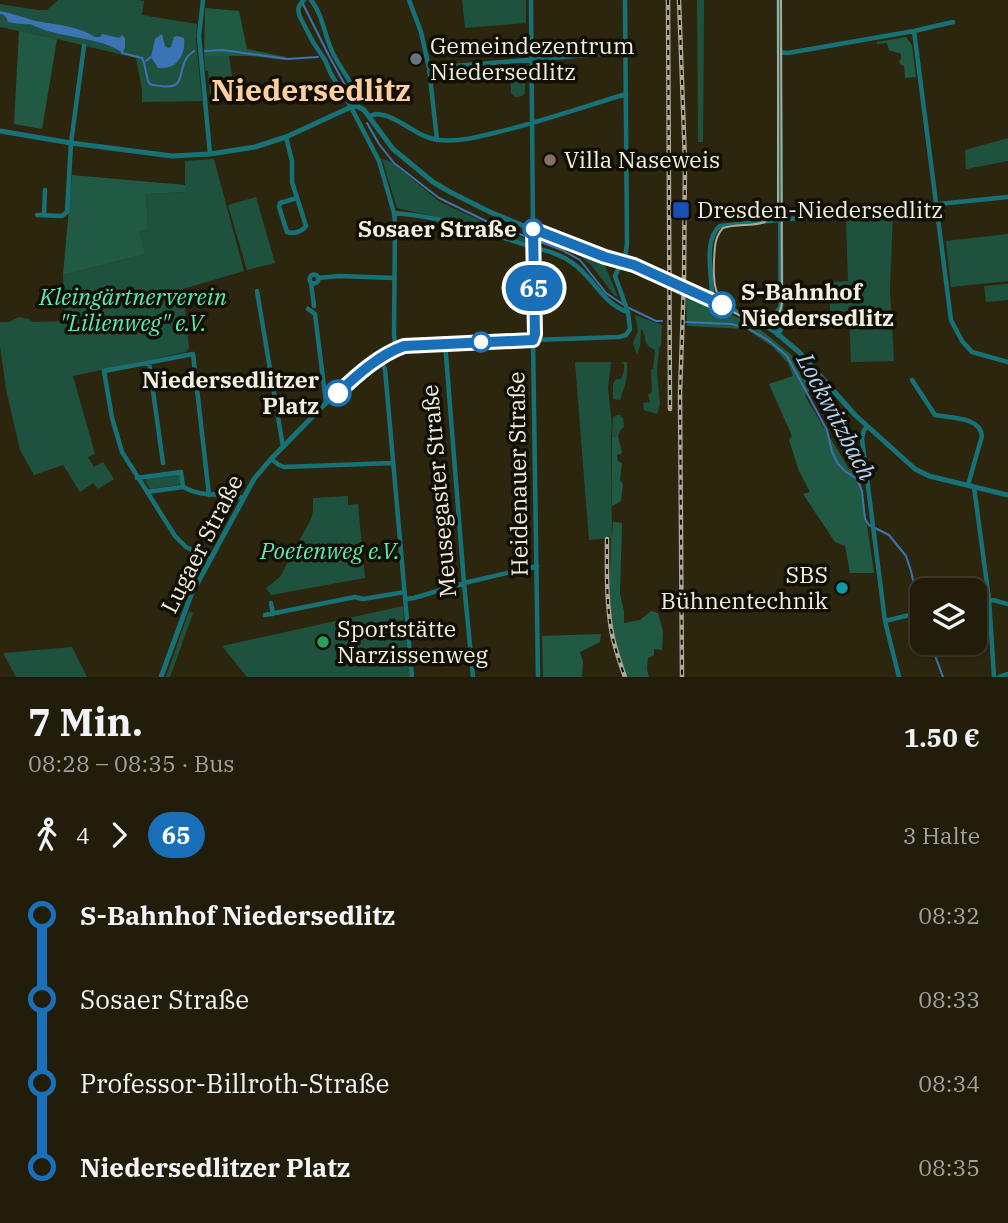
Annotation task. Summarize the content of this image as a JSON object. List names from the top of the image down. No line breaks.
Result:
{"streets":{"street":["Heidenauer Straße","Meusegaster Straße","Lugaer Straße"]},"districts":["Niedersedlitz"],"water":["Lockwitzbach"],"parks":["Kleingärtnerverein \"Lilienweg\" e.V.","Poetenweg e.V."],"places":{"other":["Gemeindezentrum Niedersedlitz","Villa Naseweis","Sosaer Straße","S-Bahnhof Niedersedlitz","Niedersedlitzer Platz","SBS Bühnentechnik","Sportstätte Narzissenweg"],"transit":["Dresden-Niedersedlitz"]},"lines":["bus line 65"],"page":{"on_map":"65","heading":["7 Min.","08:28 – 08:35 · Bus","1.50 €"],"legs":["4","65","3 Halte"],"list":[{"name":"S-Bahnhof Niedersedlitz","value":"08:32"},{"name":"Sosaer Straße","value":"08:33"},{"name":"Professor-Billroth-Straße","value":"08:34"},{"name":"Niedersedlitzer Platz","value":"08:35"}]}}
